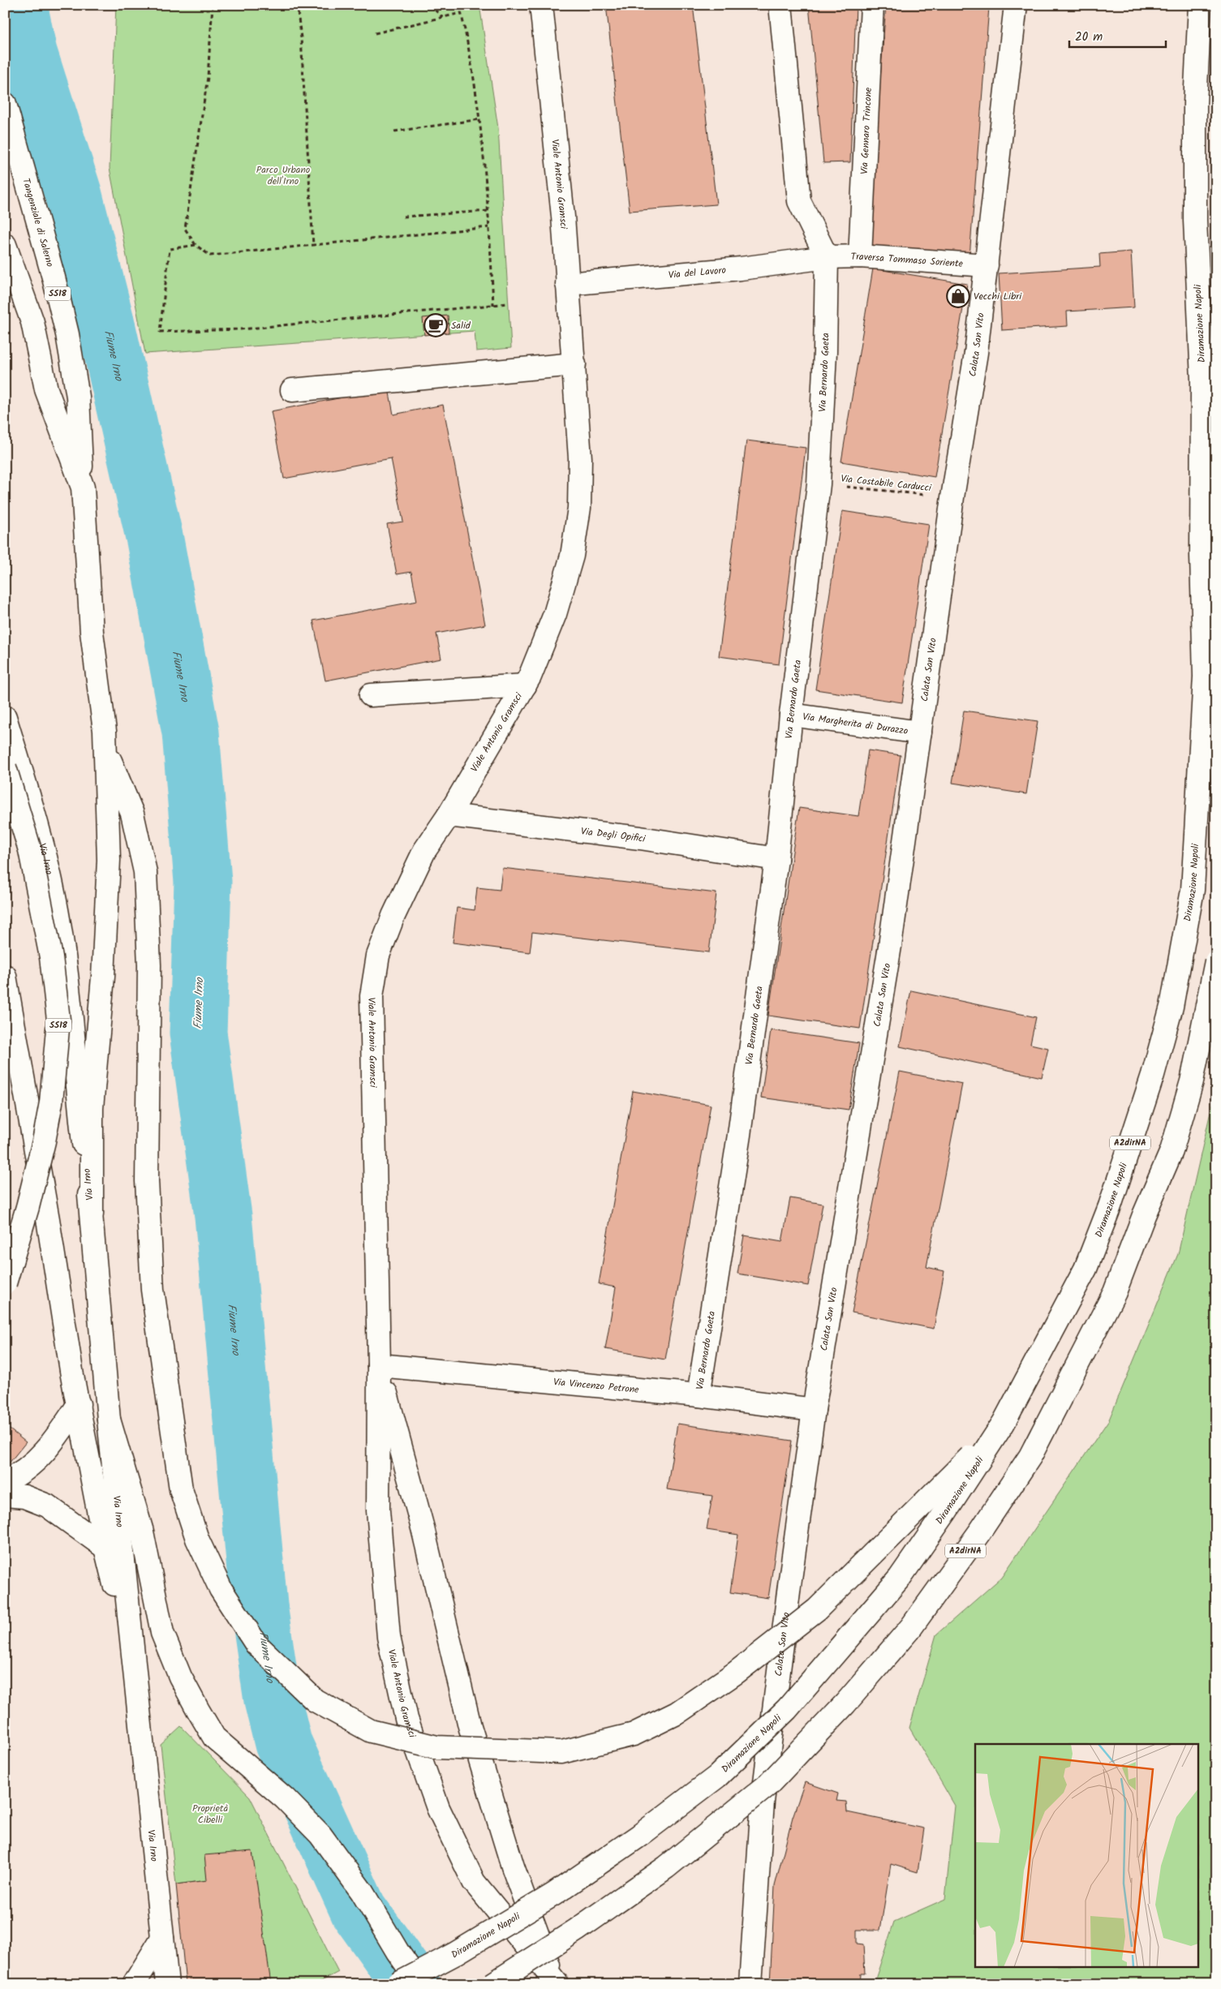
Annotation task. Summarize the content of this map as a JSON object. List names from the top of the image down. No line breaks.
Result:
{"streets":{"main road":["Via Gennaro Trincone","Viale Antonio Gramsci","Tangenziale di Salerno","Traversa Tommaso Soriente","Via del Lavoro","SS18","Diramazione Napoli","Calata San Vito","Via Bernardo Gaeta","Via Margherita di Durazzo","Via Degli Opifici","Via Irno","A2dirNA","Via Vincenzo Petrone"],"path":["Via Costabile Carducci"]},"crossings":[["Via Gennaro Trincone","Traversa Tommaso Soriente"],["Viale Antonio Gramsci","Via del Lavoro"],["Viale Antonio Gramsci","Via Degli Opifici"],["Viale Antonio Gramsci","Via Vincenzo Petrone"],["Traversa Tommaso Soriente","Via del Lavoro"],["Traversa Tommaso Soriente","Calata San Vito"],["Traversa Tommaso Soriente","Via Bernardo Gaeta"],["Via del Lavoro","Via Bernardo Gaeta"],["Calata San Vito","Via Costabile Carducci"],["Calata San Vito","Via Margherita di Durazzo"],["Calata San Vito","Via Vincenzo Petrone"],["Via Bernardo Gaeta","Via Costabile Carducci"],["Via Bernardo Gaeta","Via Margherita di Durazzo"],["Via Bernardo Gaeta","Via Degli Opifici"],["Via Bernardo Gaeta","Via Vincenzo Petrone"]],"water":["Fiume Irno"],"parks":["Parco Urbano dell'Irno","Proprietà Cibelli"],"places":{"shop":["Vecchi Libri"],"cafe":["Salid"]},"scale_bar":"20 m"}
